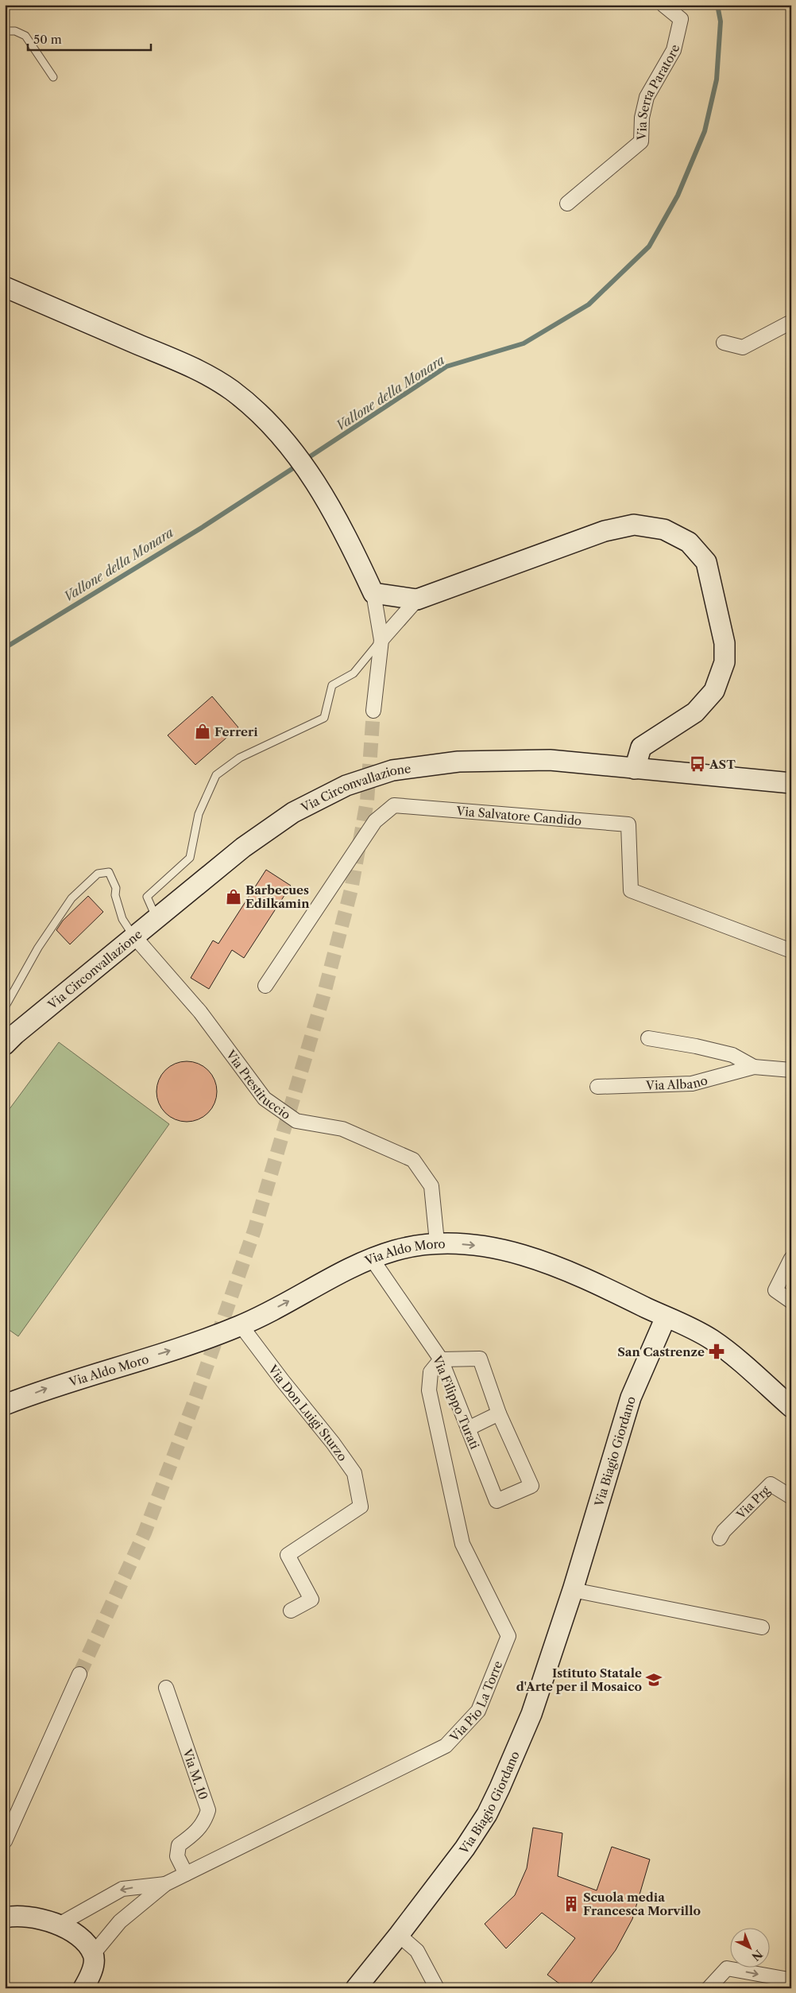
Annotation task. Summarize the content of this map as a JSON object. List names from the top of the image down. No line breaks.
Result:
{"streets":{"street":["Via Serra Paratore","Via Circonvallazione","Via Salvatore Candido","Via Albano","Via Prestituccio","Via Aldo Moro","Via Filippo Turati","Via Don Luigi Sturzo","Via Biagio Giordano","Via Prg","Via Pio La Torre","Via M. 10"]},"crossings":[["Via Circonvallazione","Via Prestituccio"],["Via Prestituccio","Via Aldo Moro"],["Via Aldo Moro","Via Filippo Turati"],["Via Aldo Moro","Via Don Luigi Sturzo"],["Via Aldo Moro","Via Biagio Giordano"],["Via Filippo Turati","Via Pio La Torre"],["Via Pio La Torre","Via M. 10"]],"one_way":["Via Aldo Moro"],"water":["Vallone della Monara"],"places":{"shop":["Ferreri","Barbecues Edilkamin"],"bus stop":["AST"],"pharmacy":["San Castrenze"],"school or university":["Istituto Statale d'Arte per il Mosaico"],"building":["Scuola media Francesca Morvillo"]},"scale_bar":"50 m","north":"bottom right"}
